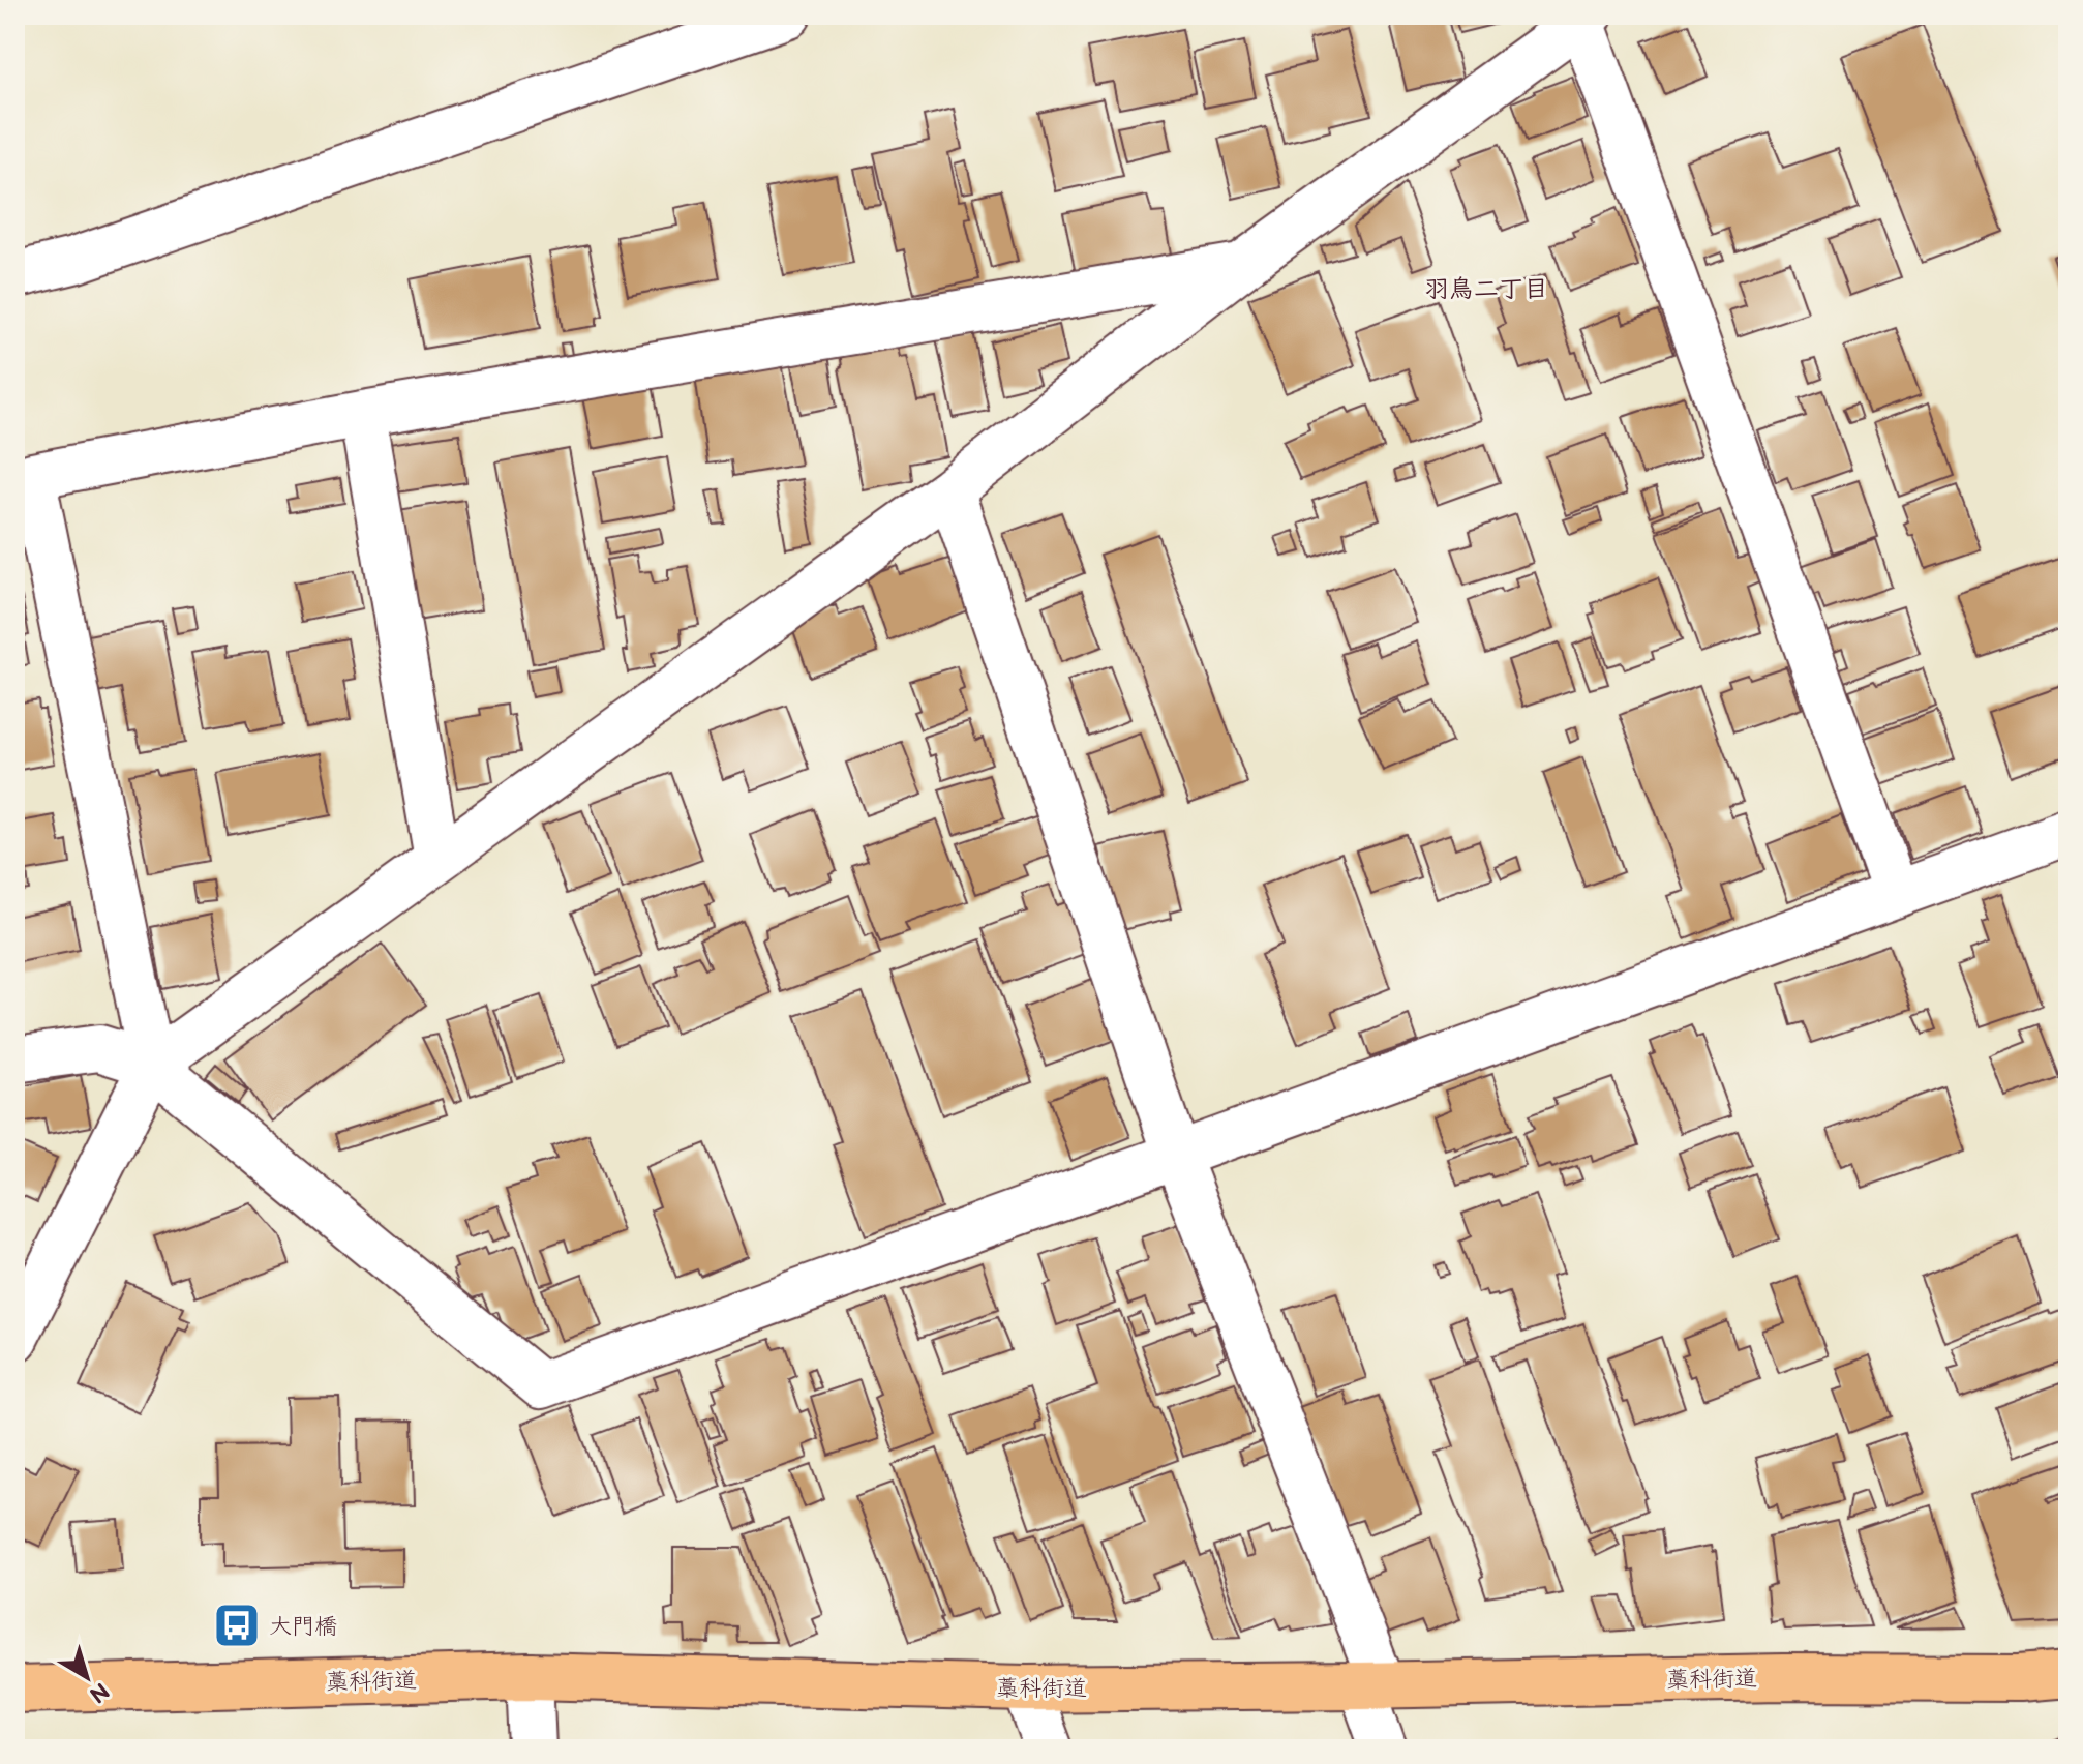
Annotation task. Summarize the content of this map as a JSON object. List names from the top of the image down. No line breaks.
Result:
{"streets":{"highway":["藁科街道"]},"districts":["羽鳥二丁目"],"places":{"bus stop":["大門橋"]},"north":"bottom right"}
